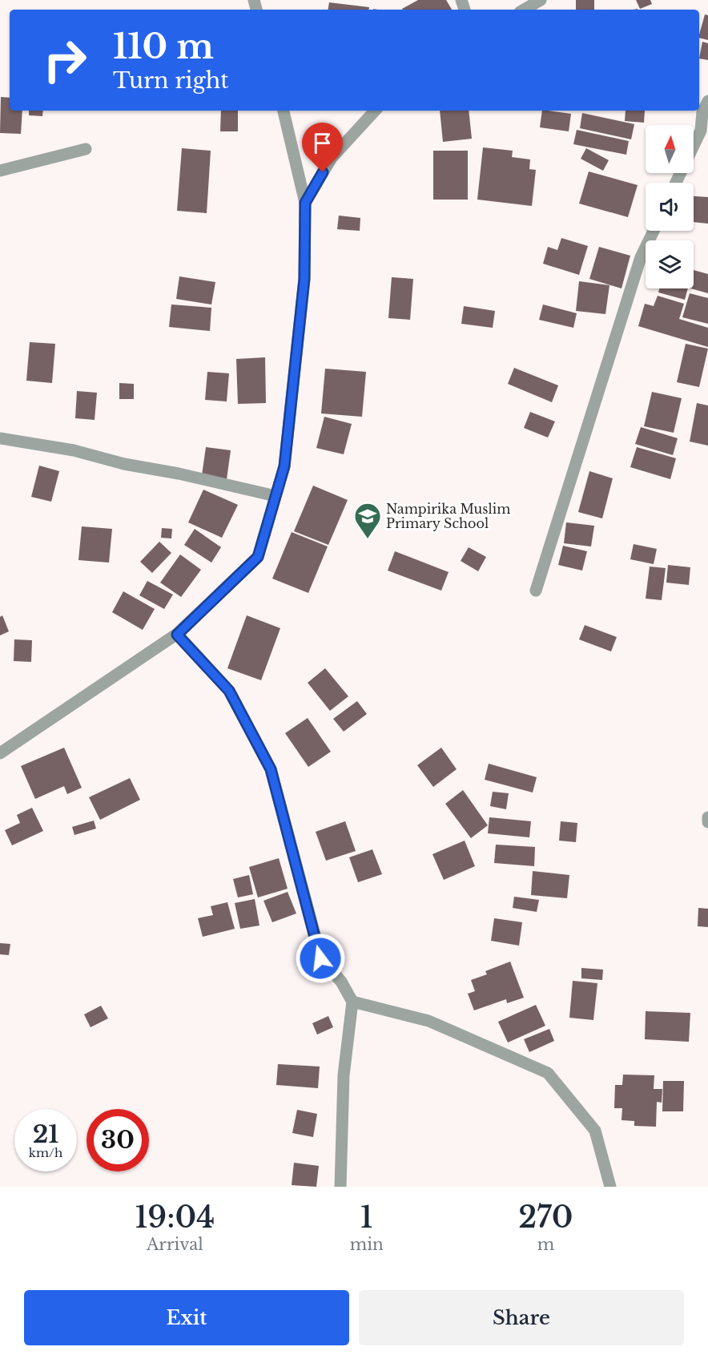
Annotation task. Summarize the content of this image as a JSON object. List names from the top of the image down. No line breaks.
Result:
{"places":{"school or university":["Nampirika Muslim Primary School"]},"north":"top","page":{"turn":["110 m","Turn right"],"speed":"21 km/h","limit":"30","eta":["19:04","Arrival","1","min","270","m"],"buttons":["Exit","Share"]}}
